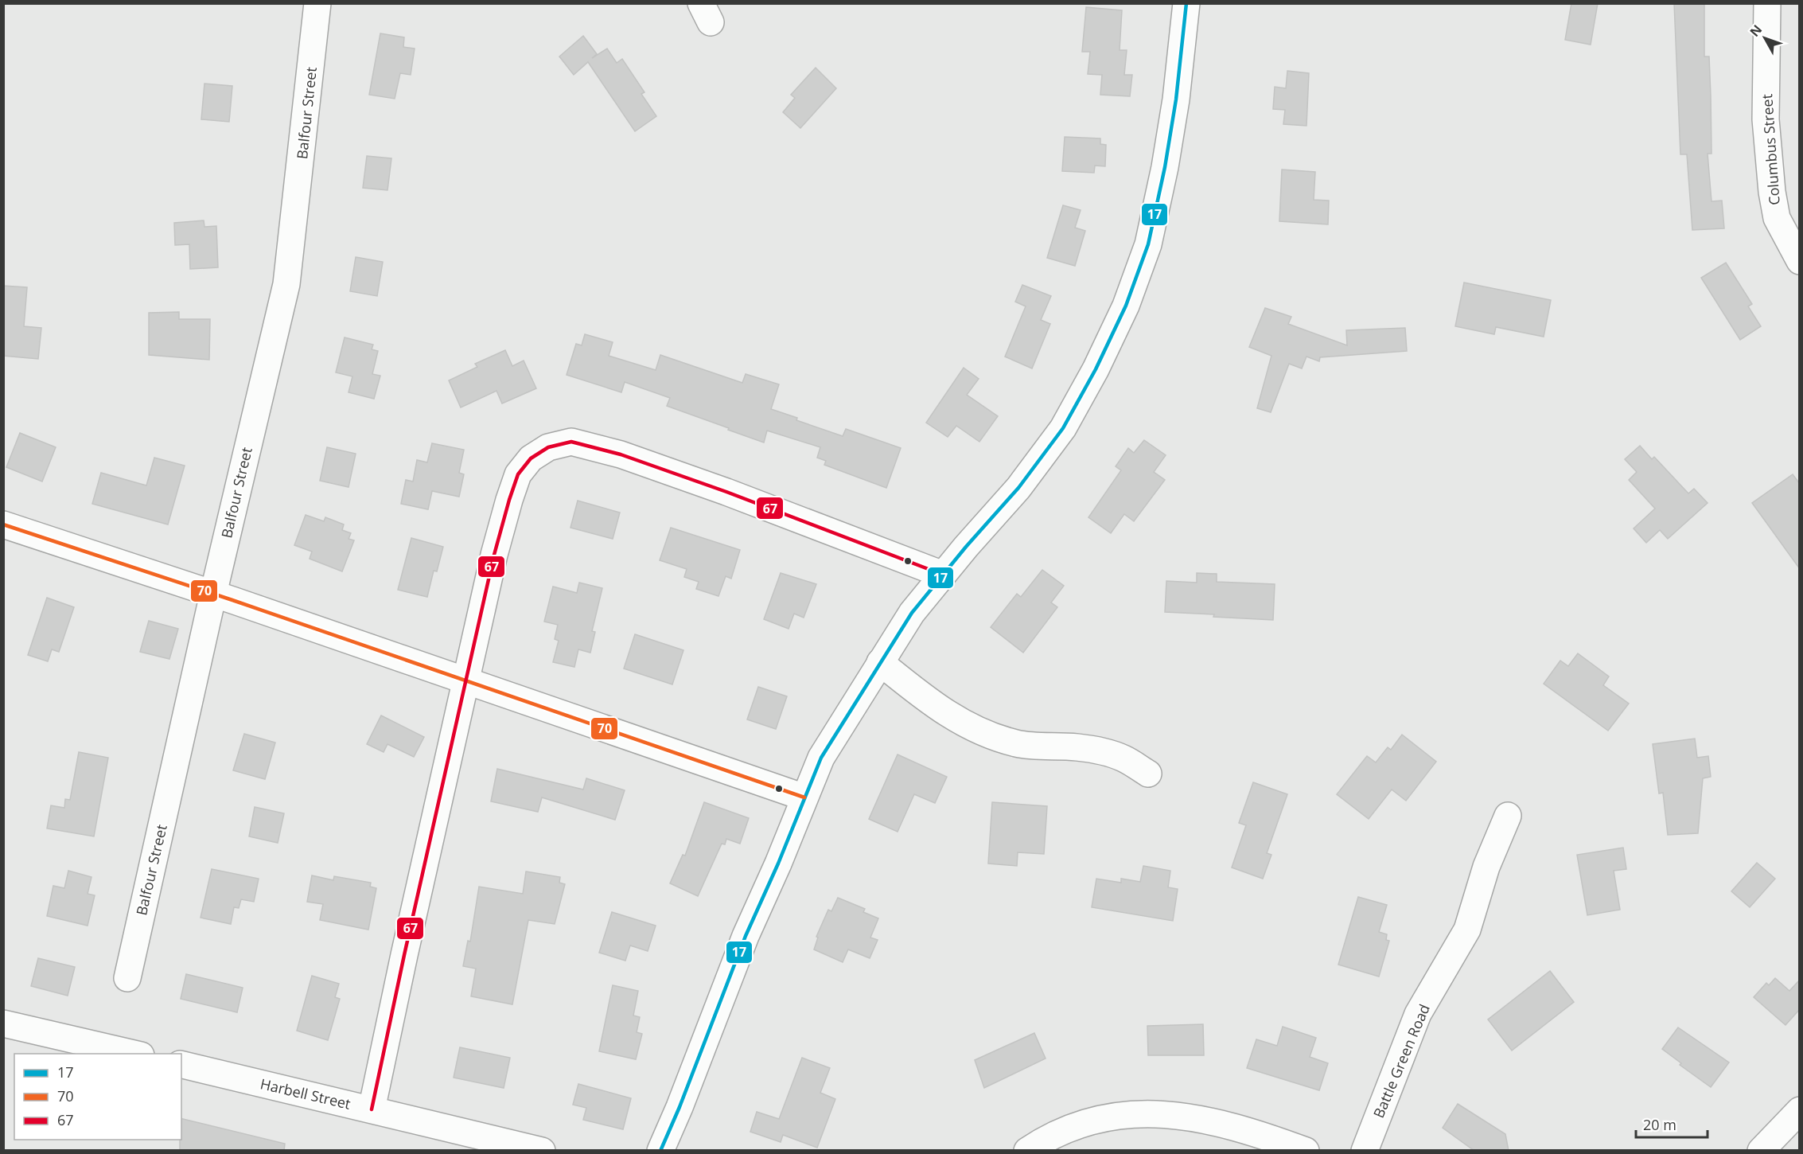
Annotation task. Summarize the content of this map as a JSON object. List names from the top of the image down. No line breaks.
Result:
{"streets":{"street":["Balfour Street","Columbus Street","Battle Green Road","Harbell Street"]},"lines":["transit line 17","transit line 67","transit line 70"],"legend":["17","70","67"],"scale_bar":"20 m","north":"top left"}
